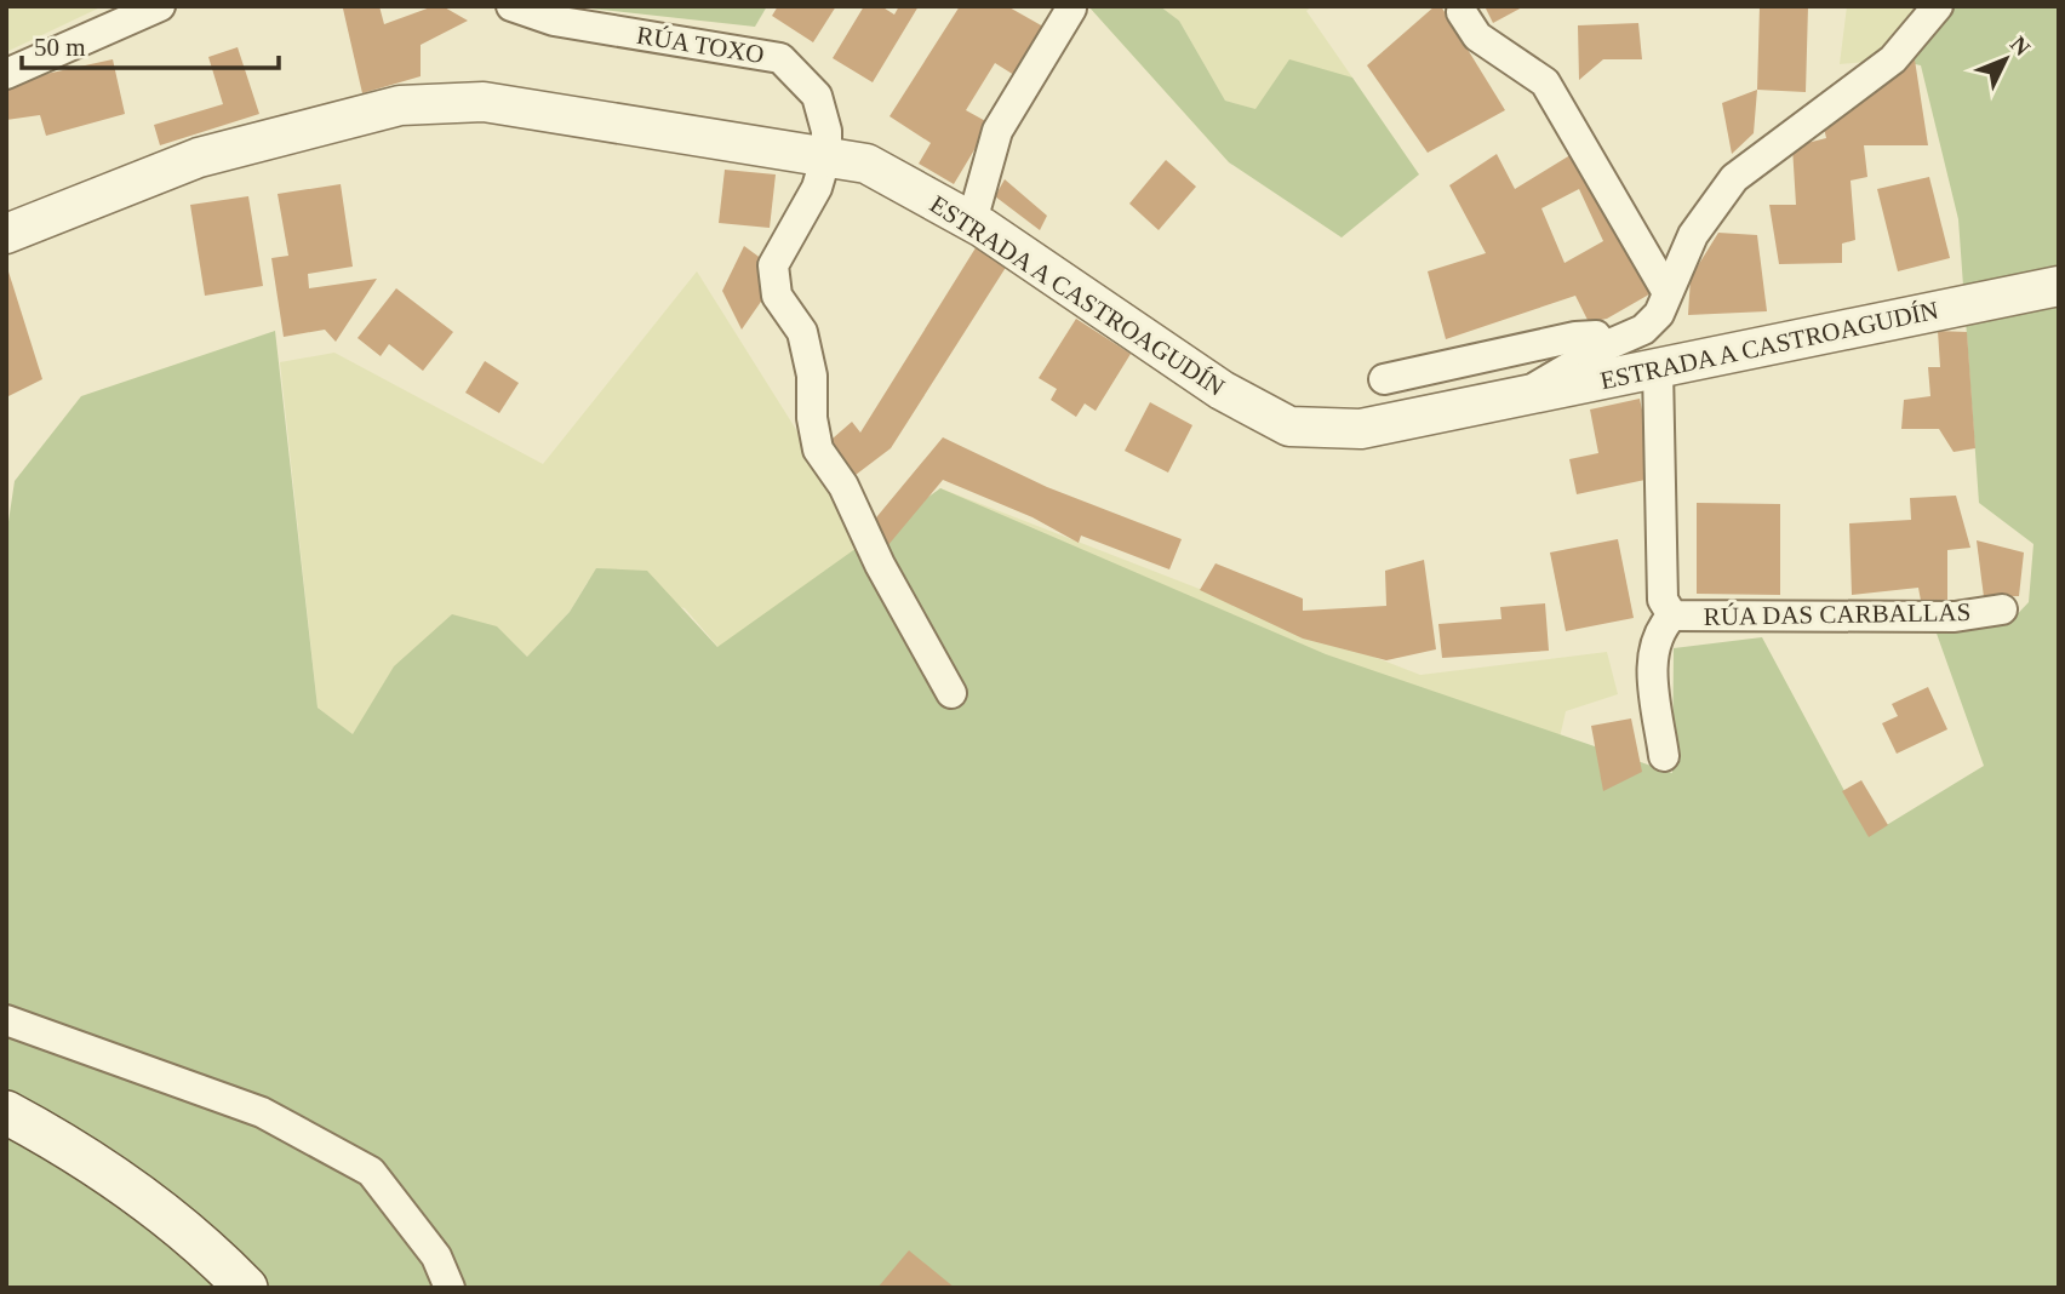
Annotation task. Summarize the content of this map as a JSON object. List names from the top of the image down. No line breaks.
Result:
{"streets":{"street":["RÚA TOXO","ESTRADA A CASTROAGUDÍN","RÚA DAS CARBALLAS"]},"crossings":[["RÚA TOXO","ESTRADA A CASTROAGUDÍN"],["ESTRADA A CASTROAGUDÍN","RÚA DAS CARBALLAS"]],"scale_bar":"50 m","north":"top right"}
